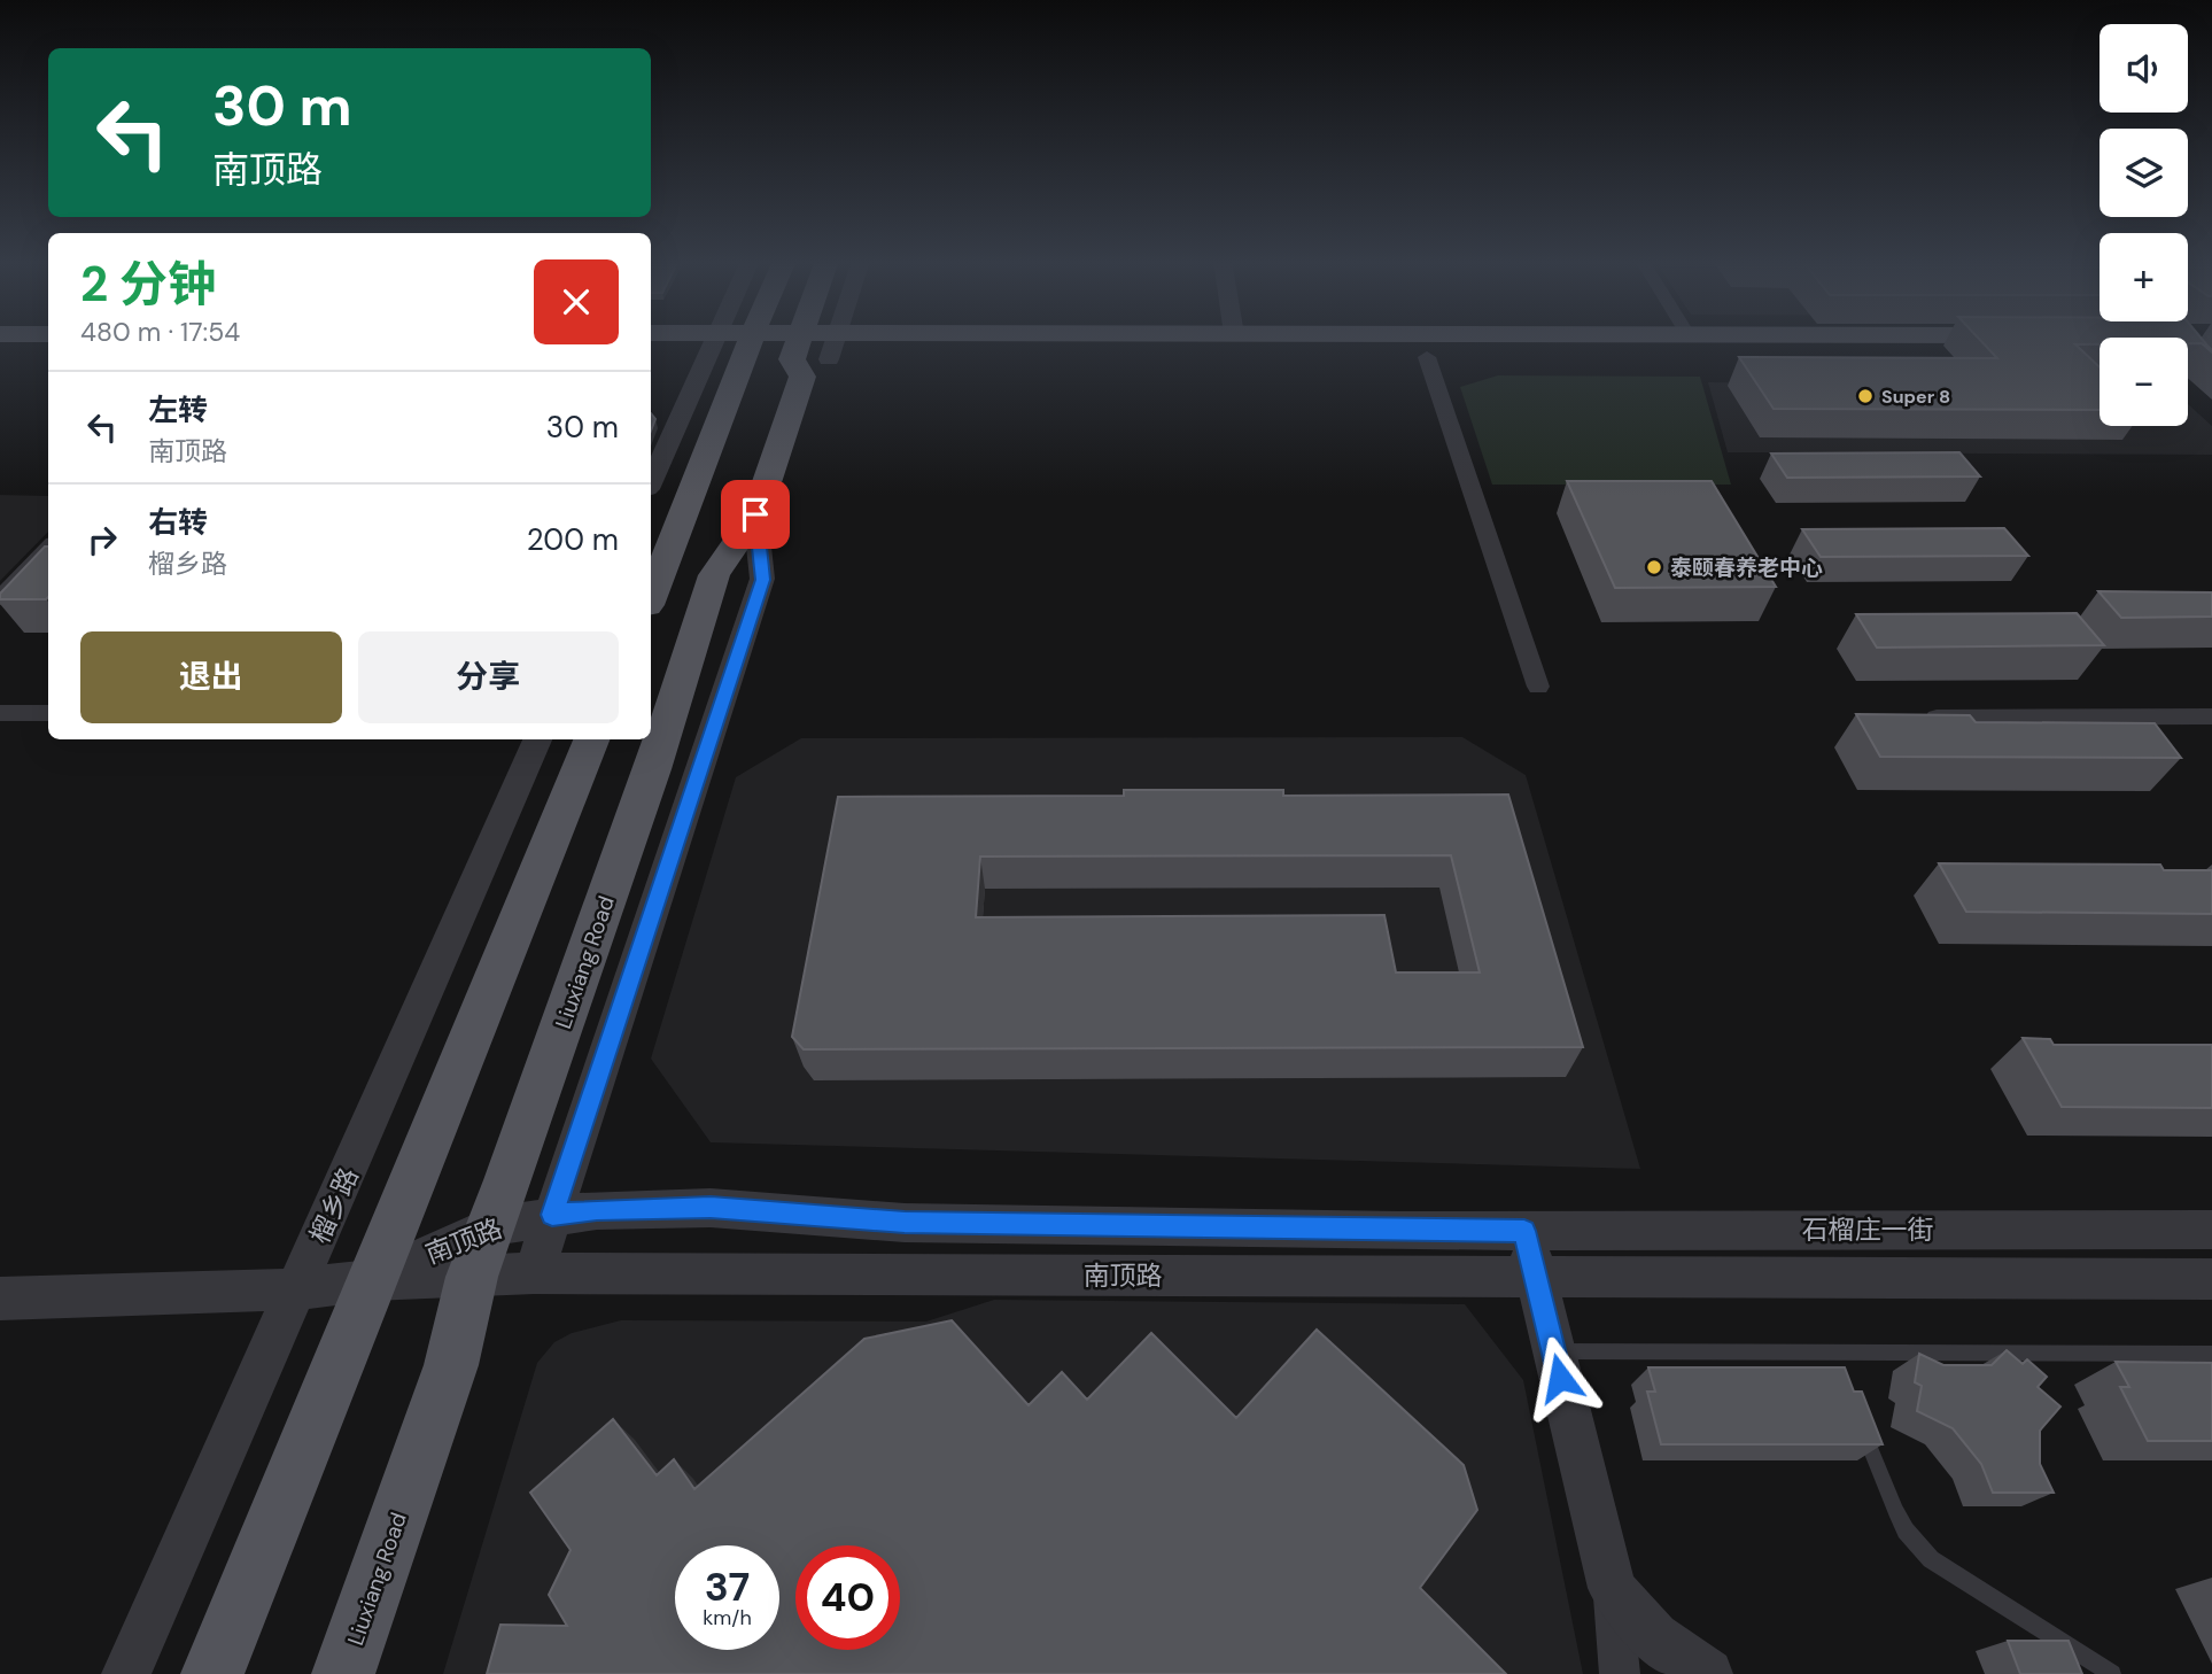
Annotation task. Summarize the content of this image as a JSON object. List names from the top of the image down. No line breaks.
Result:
{"streets":{"main road":["Liuxiang Road"],"street":["榴乡路","石榴庄一街","南顶路"]},"crossings":[["Liuxiang Road","南顶路"],["榴乡路","南顶路"],["石榴庄一街","南顶路"]],"places":["Super 8","泰颐春养老中心"],"page":{"map_buttons":["+","−"],"turn":["30 m","南顶路"],"heading":["2 分钟","480 m · 17:54"],"list":[{"name":"左转","note":"南顶路","value":"30 m"},{"name":"右转","note":"榴乡路","value":"200 m"}],"buttons":["退出","分享"],"speed":"37 km/h","limit":"40"}}
